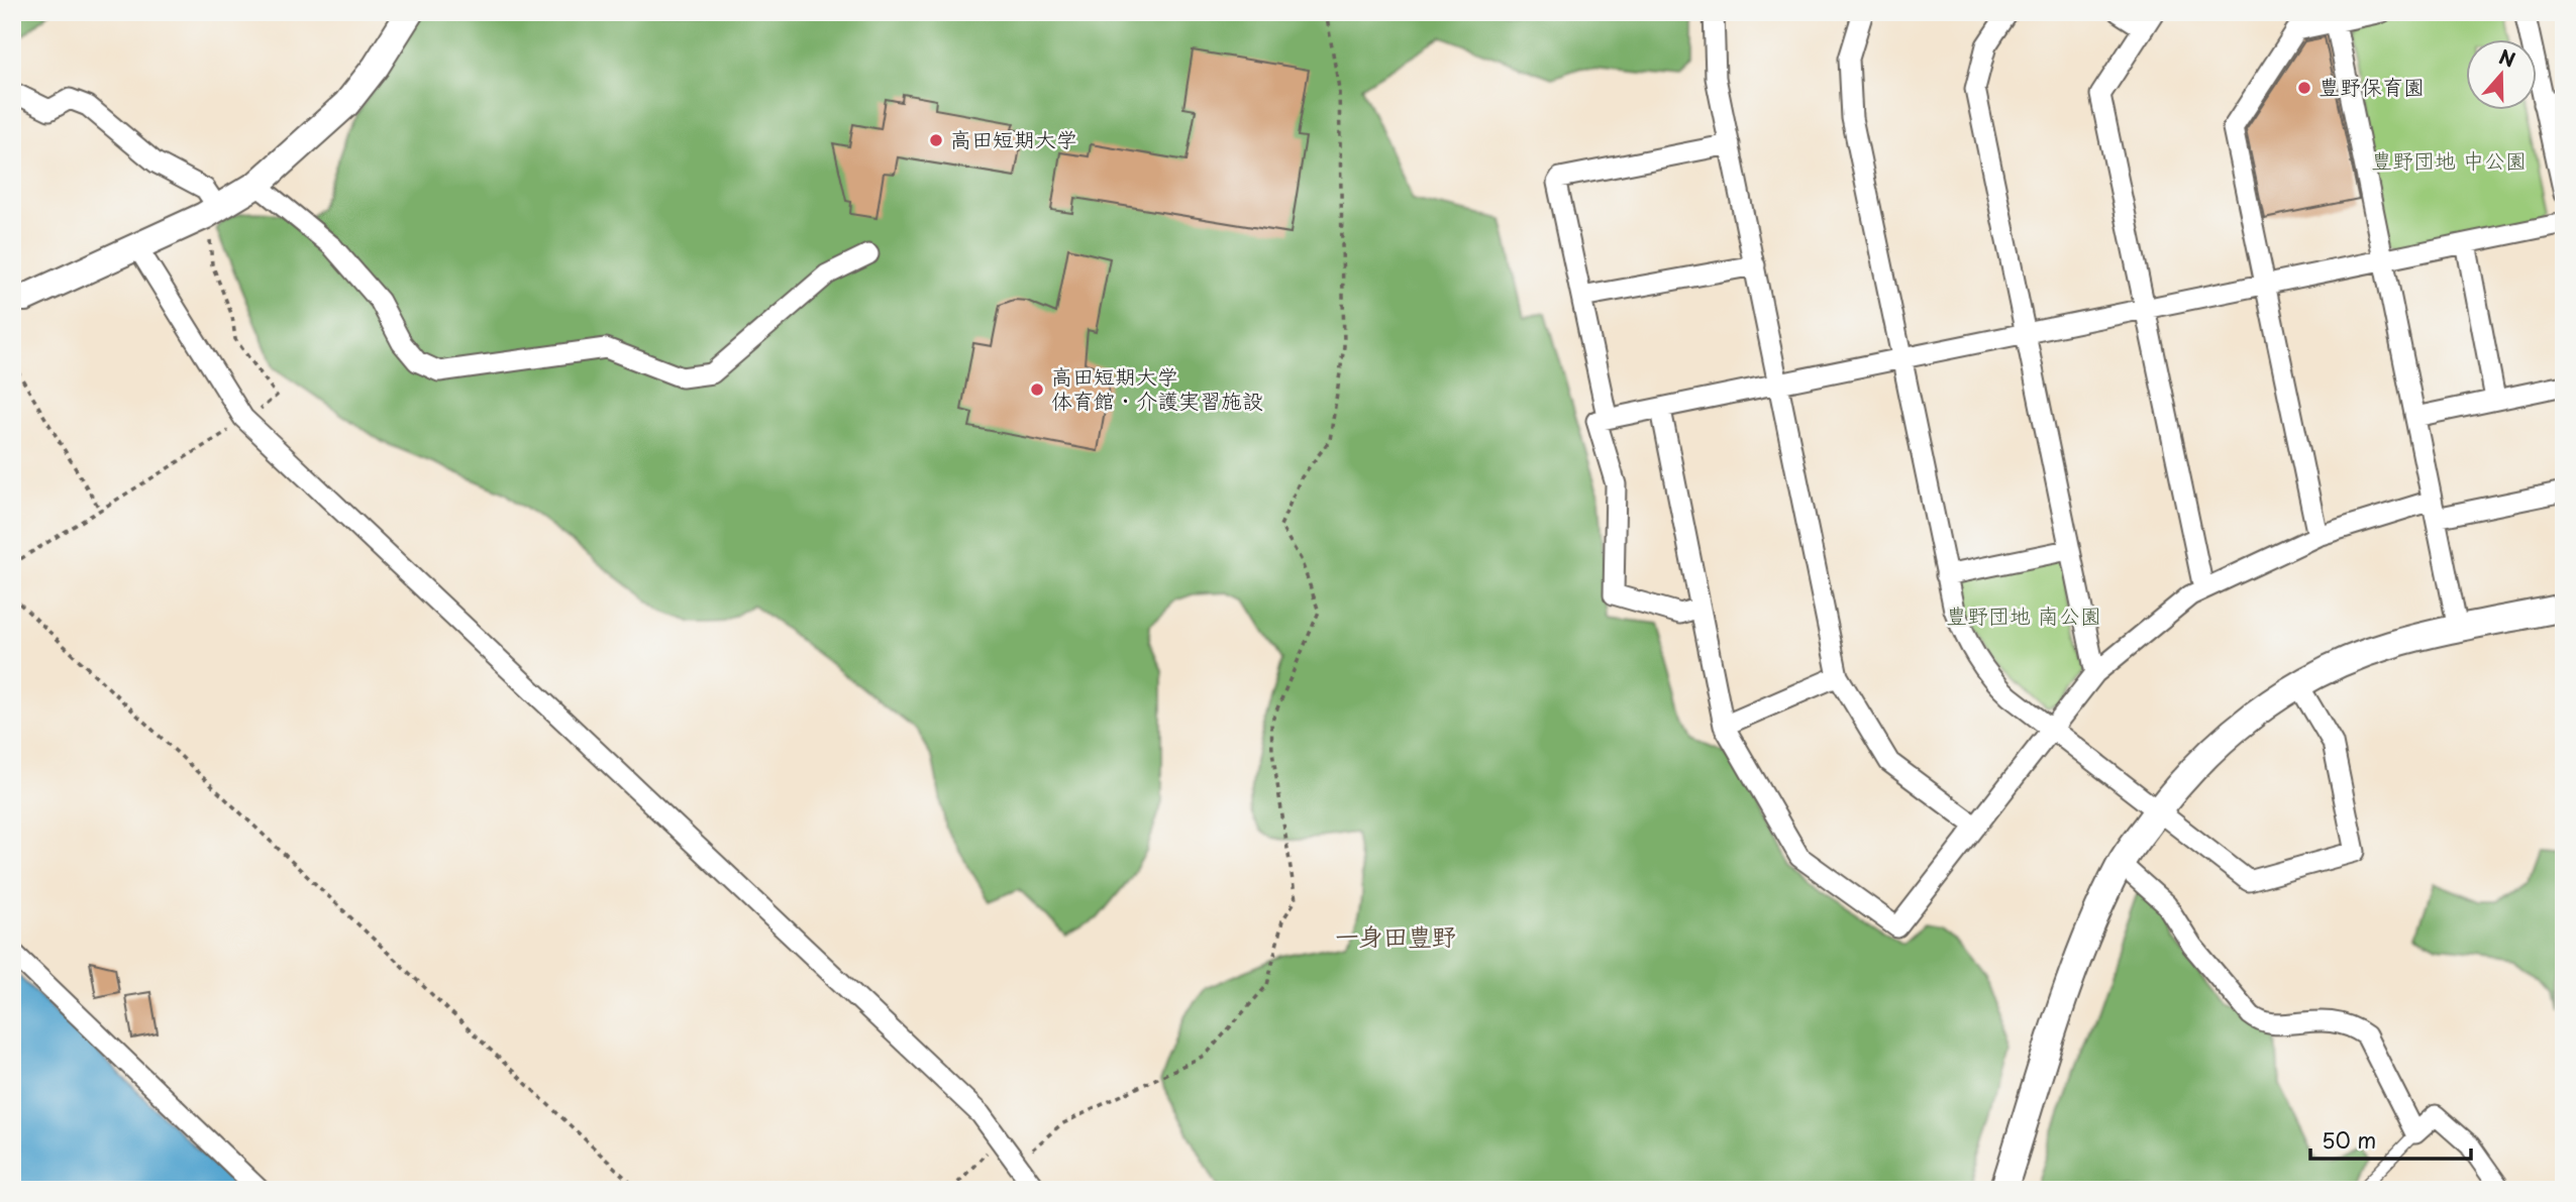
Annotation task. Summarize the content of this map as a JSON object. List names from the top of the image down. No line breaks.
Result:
{"districts":["一身田豊野"],"parks":["豊野団地 中公園","豊野団地 南公園"],"places":["豊野保育園","高田短期大学","高田短期大学 体育館・介護実習施設"],"scale_bar":"50 m","north":"top"}
